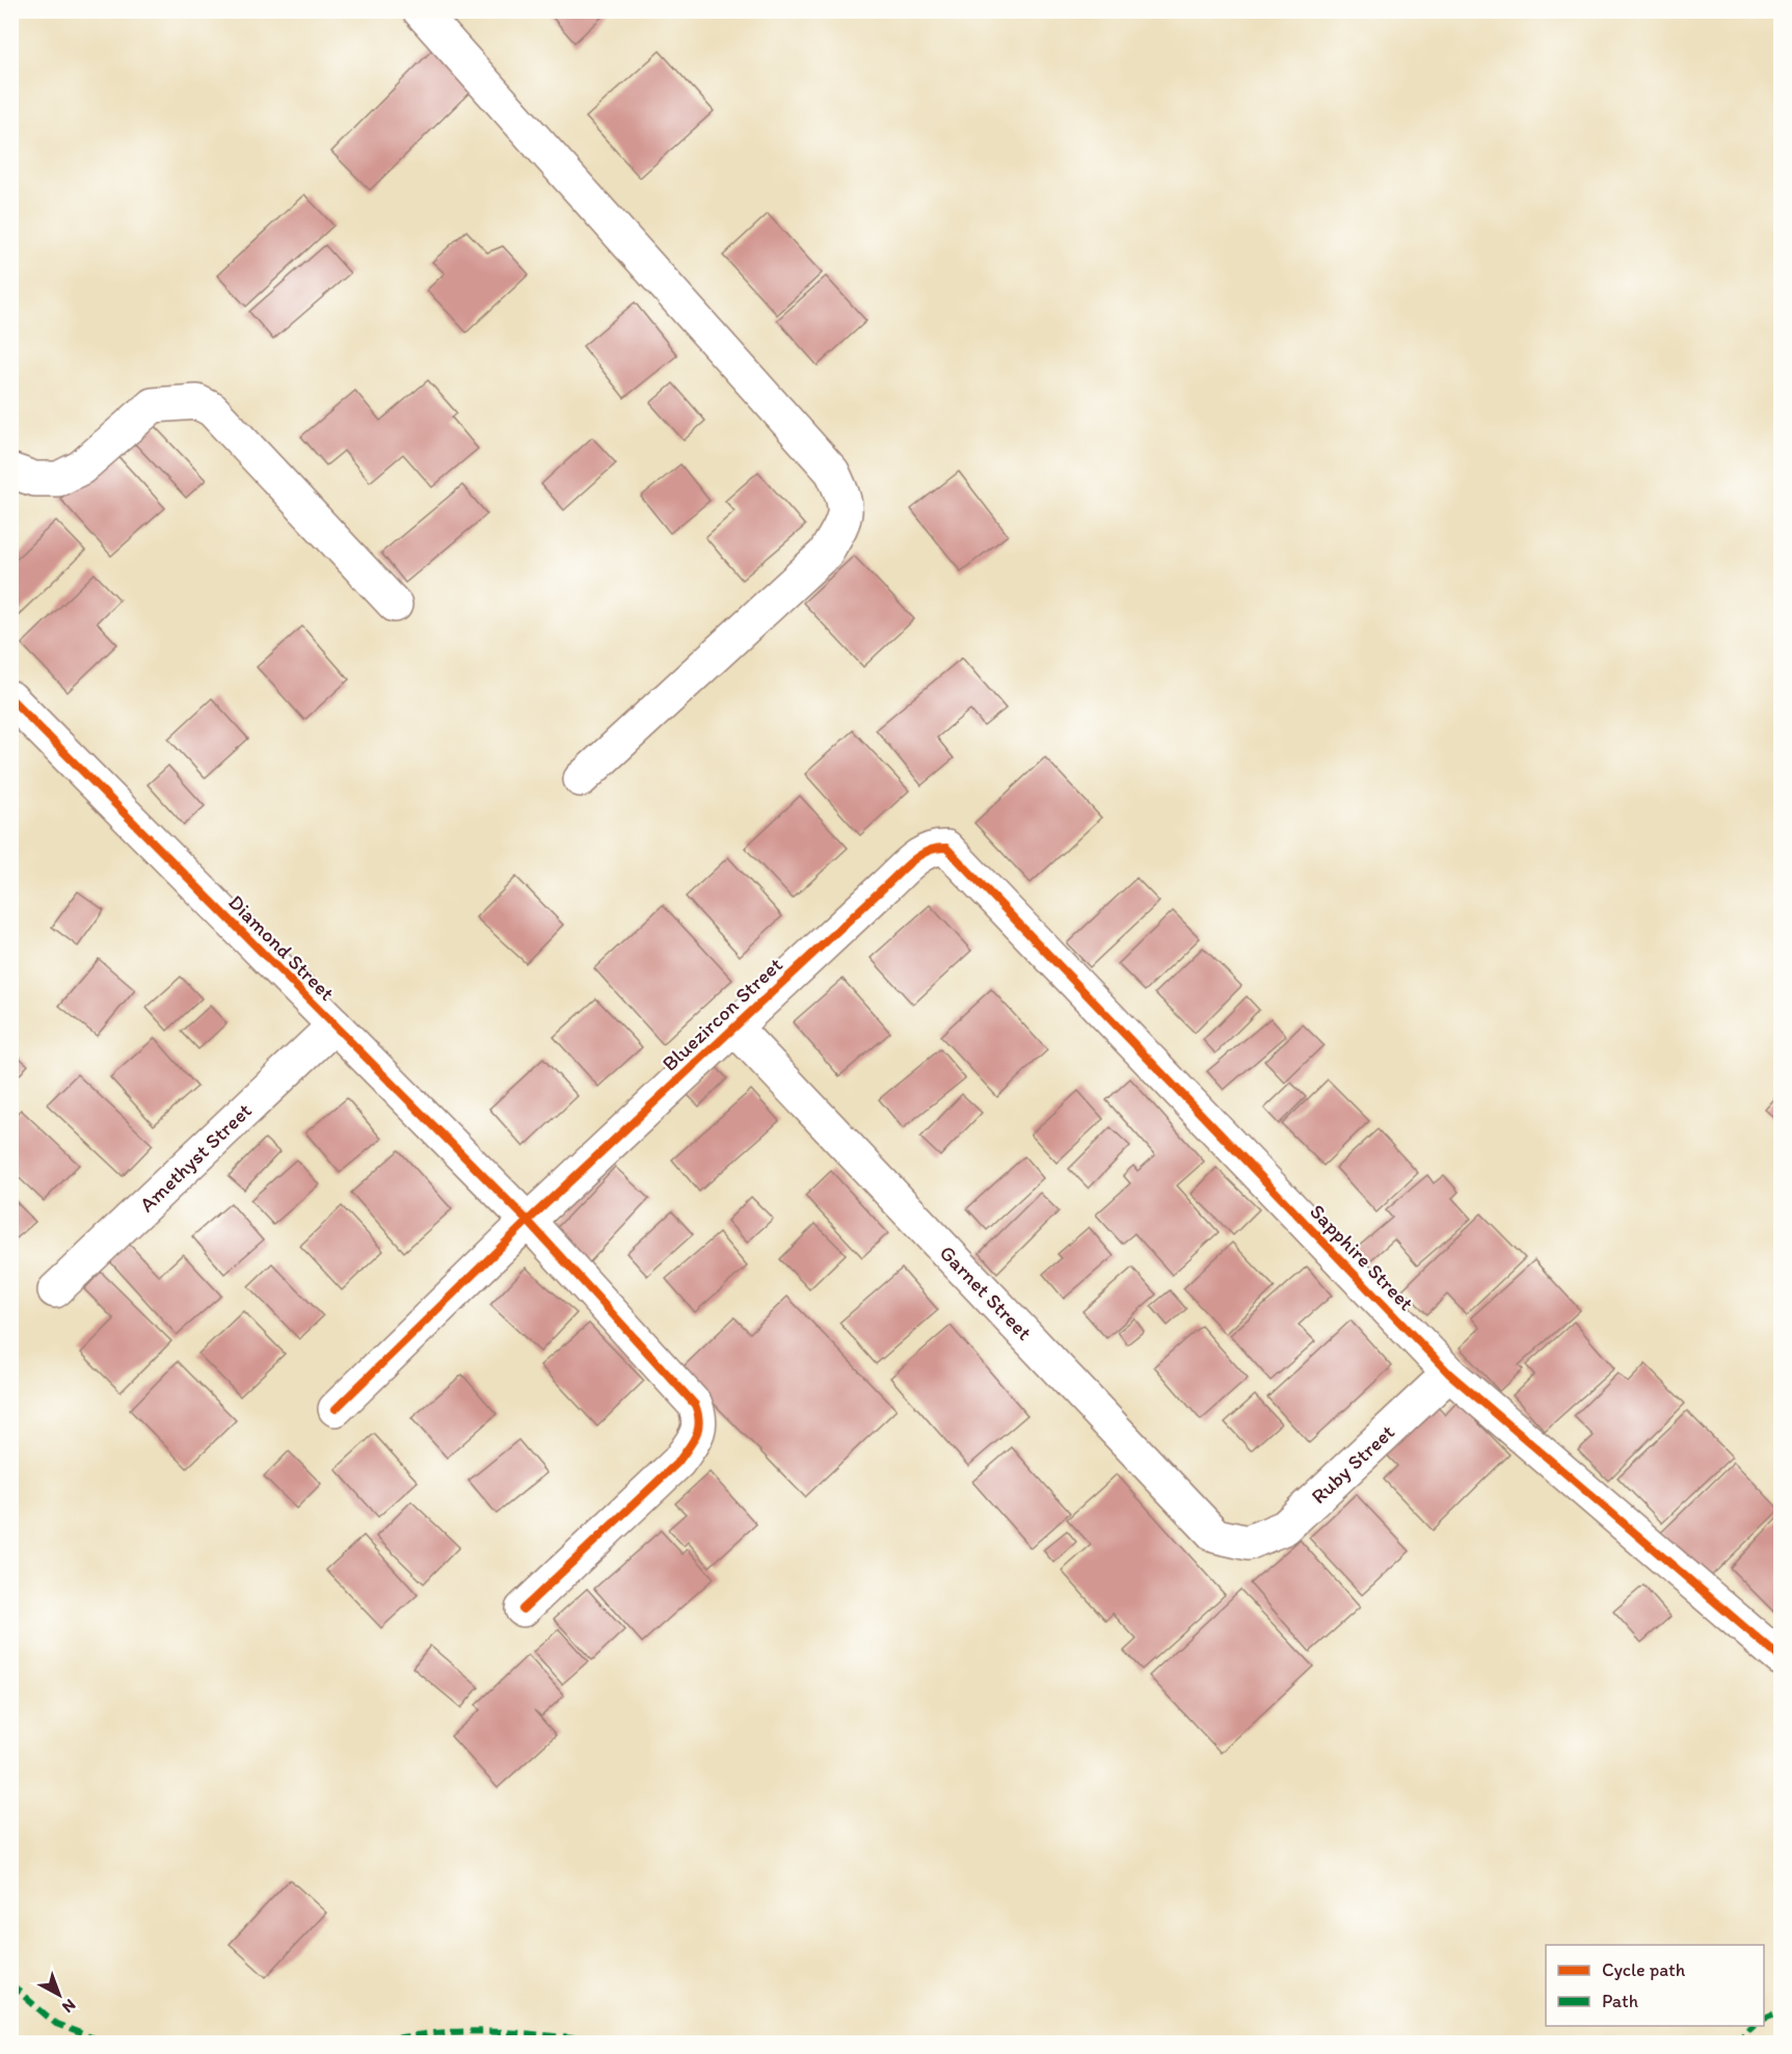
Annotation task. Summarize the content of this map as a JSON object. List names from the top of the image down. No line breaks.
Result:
{"streets":{"street":["Diamond Street","Bluezircon Street","Amethyst Street","Sapphire Street","Garnet Street","Ruby Street"]},"crossings":[["Diamond Street","Bluezircon Street"],["Diamond Street","Amethyst Street"],["Bluezircon Street","Sapphire Street"],["Bluezircon Street","Garnet Street"],["Sapphire Street","Ruby Street"],["Garnet Street","Ruby Street"]],"legend":["Cycle path","Path"],"north":"bottom right"}
